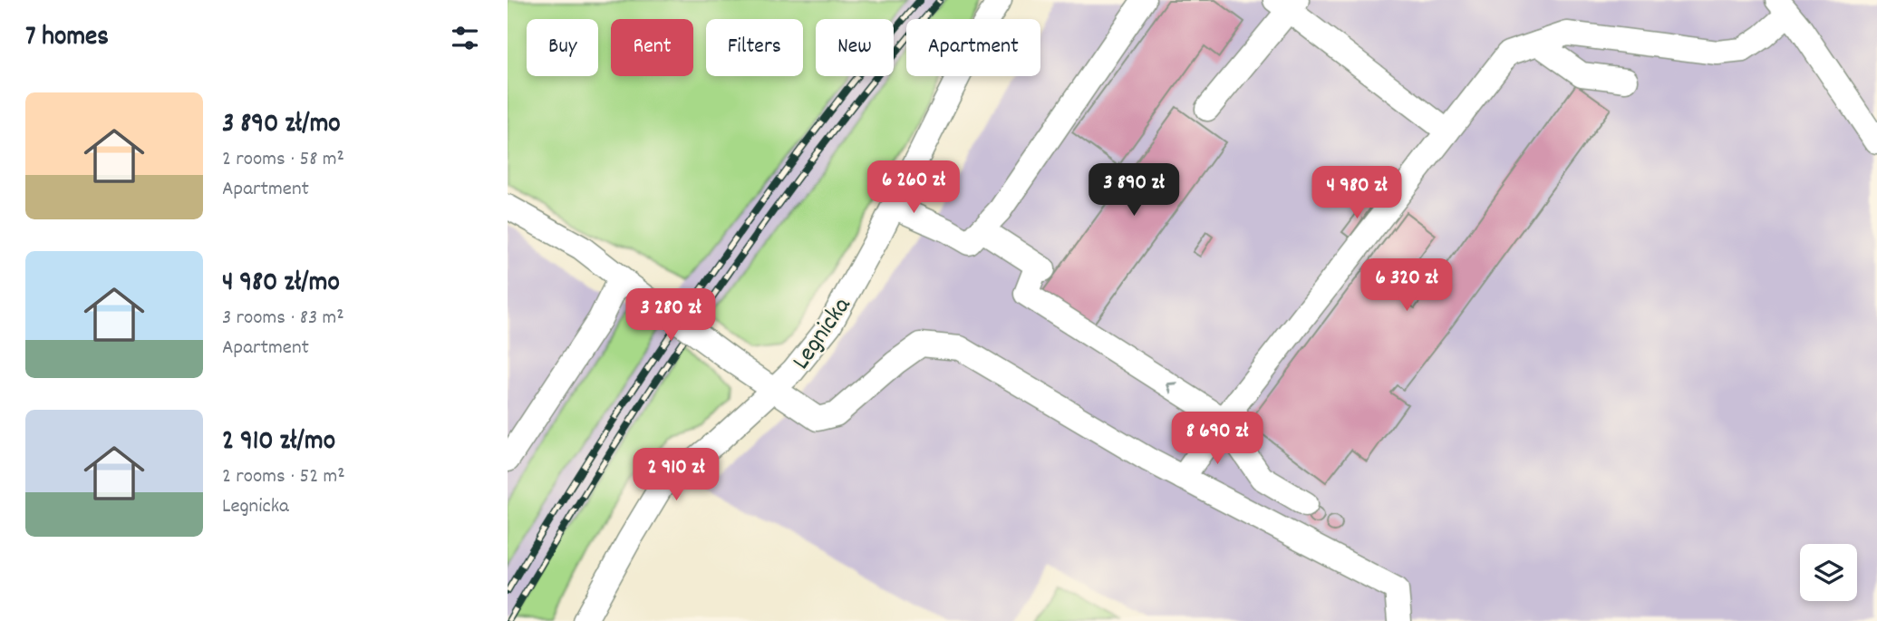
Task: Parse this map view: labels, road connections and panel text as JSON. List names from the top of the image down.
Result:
{
  "streets": {
    "street": ["Legnicka"]
  },
  "page": {
    "heading": "7 homes",
    "chip": [
      "Buy",
      "Rent",
      "Filters",
      "New",
      "Apartment"
    ],
    "list": [
      {
        "name": "3 890 zł/mo",
        "note": "2 rooms · 58 m² · Apartment"
      },
      {
        "name": "4 980 zł/mo",
        "note": "3 rooms · 83 m² · Apartment"
      },
      {
        "name": "2 910 zł/mo",
        "note": "2 rooms · 52 m² · Legnicka"
      }
    ],
    "price": [
      "6 260 zł",
      "3 890 zł",
      "4 980 zł",
      "6 320 zł",
      "3 280 zł",
      "8 690 zł",
      "2 910 zł"
    ]
  }
}
